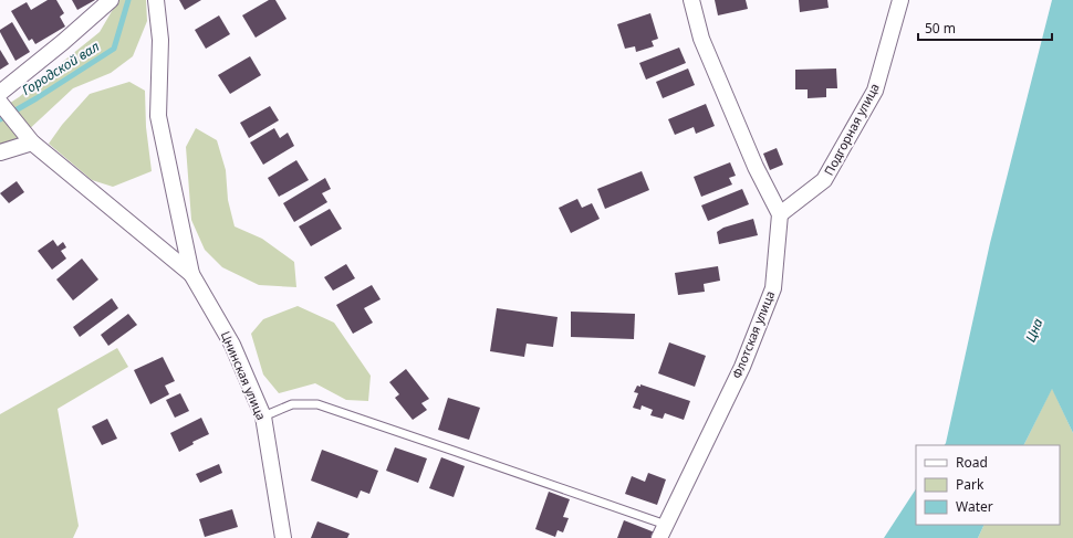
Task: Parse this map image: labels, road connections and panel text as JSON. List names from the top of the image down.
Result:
{
  "streets": {
    "street": ["Подгорная улица", "Флотская улица", "Цнинская улица"]
  },
  "crossings": [
    ["Подгорная улица", "Флотская улица"]
  ],
  "water": ["Городской вал", "Цна"],
  "legend": ["Road", "Park", "Water"],
  "scale_bar": "50 m"
}
